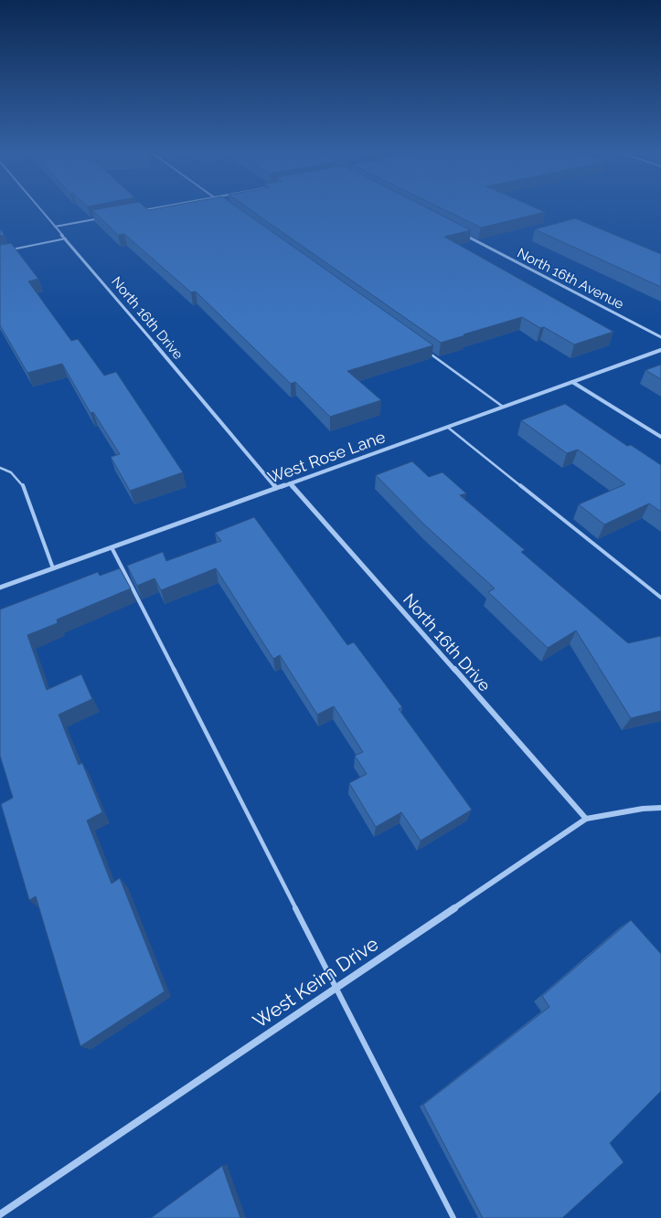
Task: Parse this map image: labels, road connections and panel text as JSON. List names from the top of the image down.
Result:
{
  "streets": {
    "street": [
      "North 16th Avenue",
      "North 16th Drive",
      "West Rose Lane",
      "West Keim Drive"
    ]
  },
  "crossings": [
    ["North 16th Drive", "West Rose Lane"],
    ["North 16th Drive", "West Keim Drive"]
  ]
}
